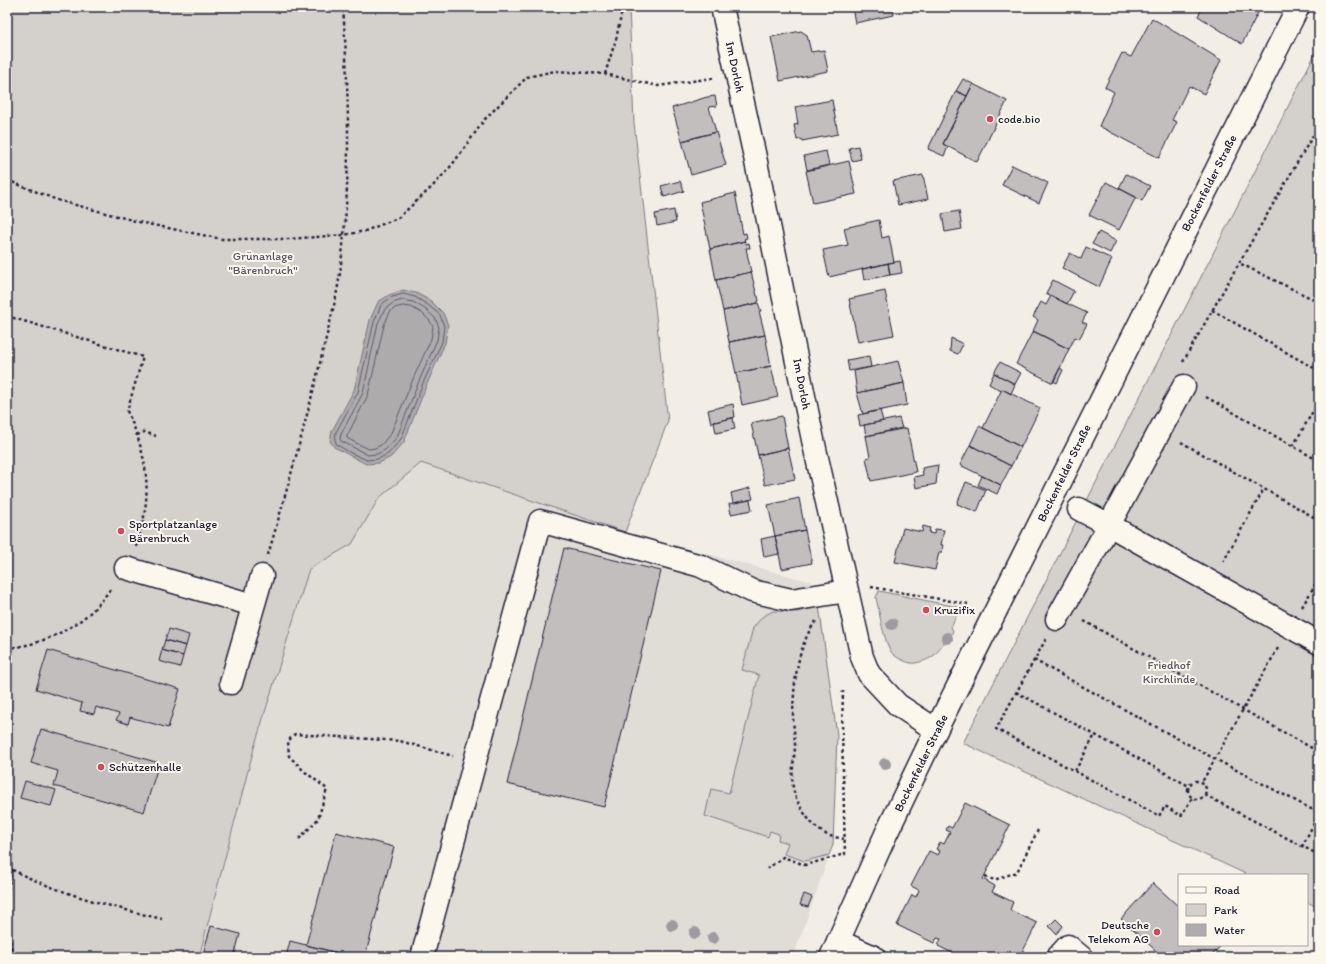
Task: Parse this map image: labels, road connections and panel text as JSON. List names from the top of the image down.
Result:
{
  "streets": {
    "main road": ["Im Dorloh", "Bockenfelder Straße"]
  },
  "crossings": [
    ["Im Dorloh", "Bockenfelder Straße"]
  ],
  "parks": ["Grünanlage \"Bärenbruch\"", "Friedhof Kirchlinde"],
  "places": [
    "code.bio",
    "Sportplatzanlage Bärenbruch",
    "Kruzifix",
    "Schützenhalle",
    "Deutsche Telekom AG"
  ],
  "legend": ["Road", "Park", "Water"]
}
